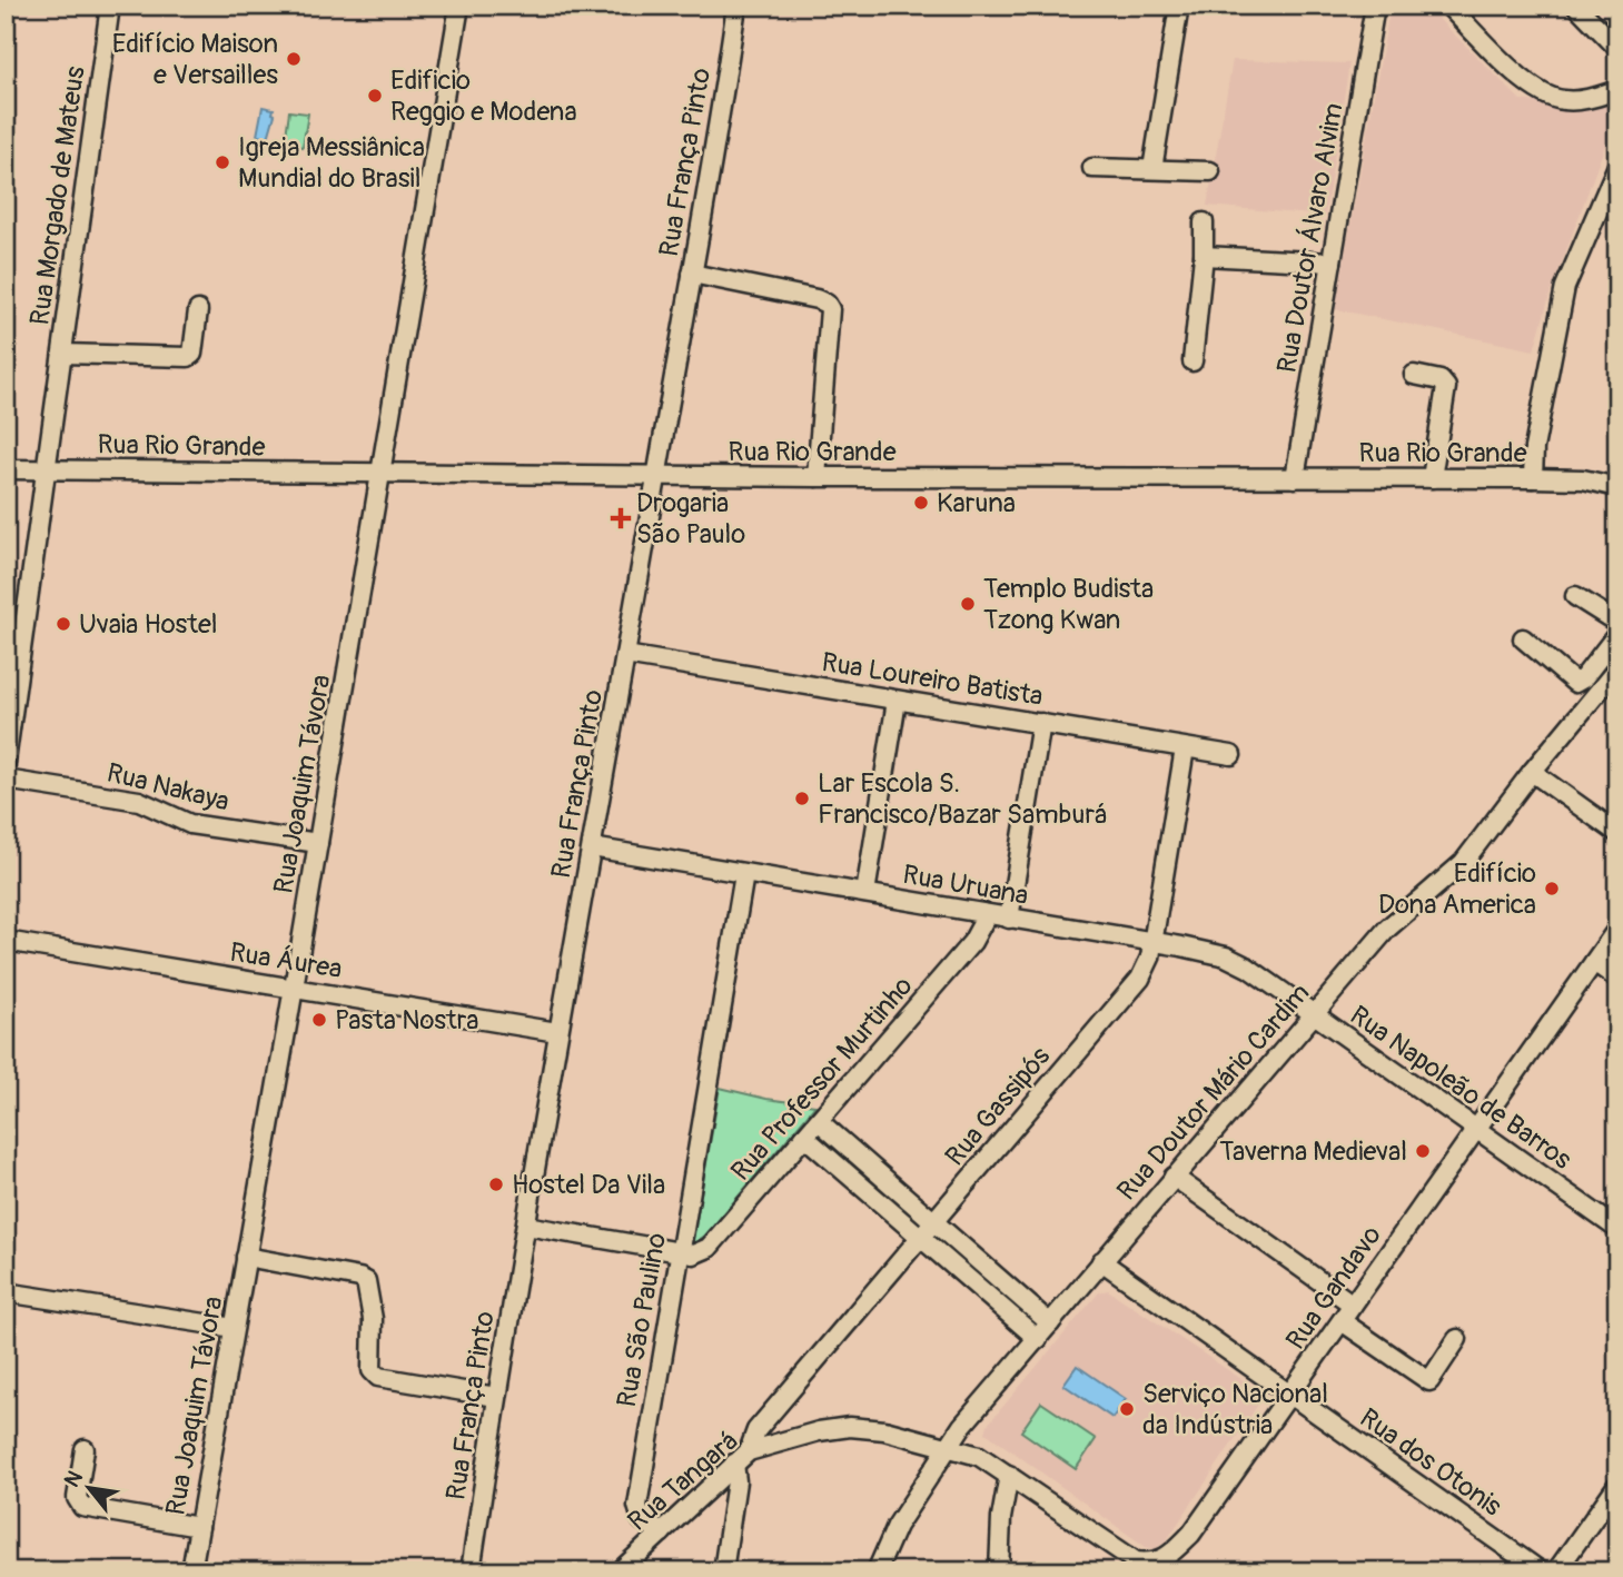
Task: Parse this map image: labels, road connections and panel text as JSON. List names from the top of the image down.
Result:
{
  "streets": {
    "street": [
      "Rua França Pinto",
      "Rua Morgado de Mateus",
      "Rua Doutor Álvaro Alvim",
      "Rua Rio Grande",
      "Rua Loureiro Batista",
      "Rua Joaquim Távora",
      "Rua Nakaya",
      "Rua Uruana",
      "Rua Áurea",
      "Rua Professor Murtinho",
      "Rua Napoleão de Barros",
      "Rua Doutor Mário Cardim",
      "Rua Gassipós",
      "Rua Gandavo",
      "Rua São Paulino",
      "Rua dos Otonis",
      "Rua Tangará"
    ]
  },
  "crossings": [
    ["Rua França Pinto", "Rua Rio Grande"],
    ["Rua França Pinto", "Rua Loureiro Batista"],
    ["Rua França Pinto", "Rua Uruana"],
    ["Rua França Pinto", "Rua Áurea"],
    ["Rua Morgado de Mateus", "Rua Rio Grande"],
    ["Rua Doutor Álvaro Alvim", "Rua Rio Grande"],
    ["Rua Rio Grande", "Rua Joaquim Távora"],
    ["Rua Loureiro Batista", "Rua Gassipós"],
    ["Rua Joaquim Távora", "Rua Nakaya"],
    ["Rua Joaquim Távora", "Rua Áurea"],
    ["Rua Uruana", "Rua Professor Murtinho"],
    ["Rua Uruana", "Rua Napoleão de Barros"],
    ["Rua Uruana", "Rua Doutor Mário Cardim"],
    ["Rua Uruana", "Rua Gassipós"],
    ["Rua Uruana", "Rua São Paulino"],
    ["Rua Professor Murtinho", "Rua São Paulino"],
    ["Rua Napoleão de Barros", "Rua Doutor Mário Cardim"],
    ["Rua Napoleão de Barros", "Rua Gandavo"],
    ["Rua Doutor Mário Cardim", "Rua dos Otonis"],
    ["Rua Doutor Mário Cardim", "Rua Tangará"],
    ["Rua Gassipós", "Rua Tangará"],
    ["Rua Gandavo", "Rua dos Otonis"],
    ["Rua Gandavo", "Rua Tangará"],
    ["Rua São Paulino", "Rua Tangará"]
  ],
  "places": {
    "other": [
      "Edifício Maison e Versailles",
      "Edificio Reggio e Modena",
      "Igreja Messiânica Mundial do Brasil",
      "Karuna",
      "Templo Budista Tzong Kwan",
      "Uvaia Hostel",
      "Lar Escola S. Francisco/Bazar Samburá",
      "Edifício Dona America",
      "Pasta Nostra",
      "Taverna Medieval",
      "Hostel Da Vila",
      "Serviço Nacional da Indústria"
    ],
    "health": ["Drogaria São Paulo"]
  },
  "north": "top left"
}
